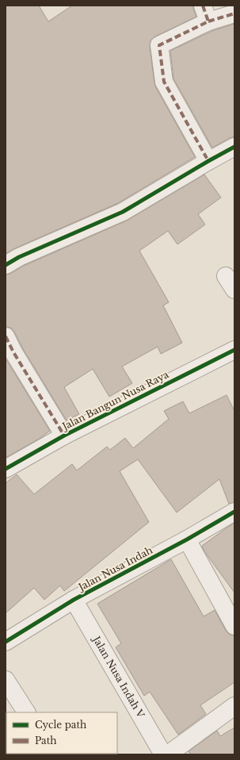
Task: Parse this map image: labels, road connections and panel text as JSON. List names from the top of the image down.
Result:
{
  "streets": {
    "street": ["Jalan Bangun Nusa Raya", "Jalan Nusa Indah", "Jalan Nusa Indah V"]
  },
  "crossings": [
    ["Jalan Nusa Indah", "Jalan Nusa Indah V"]
  ],
  "legend": ["Cycle path", "Path"]
}
